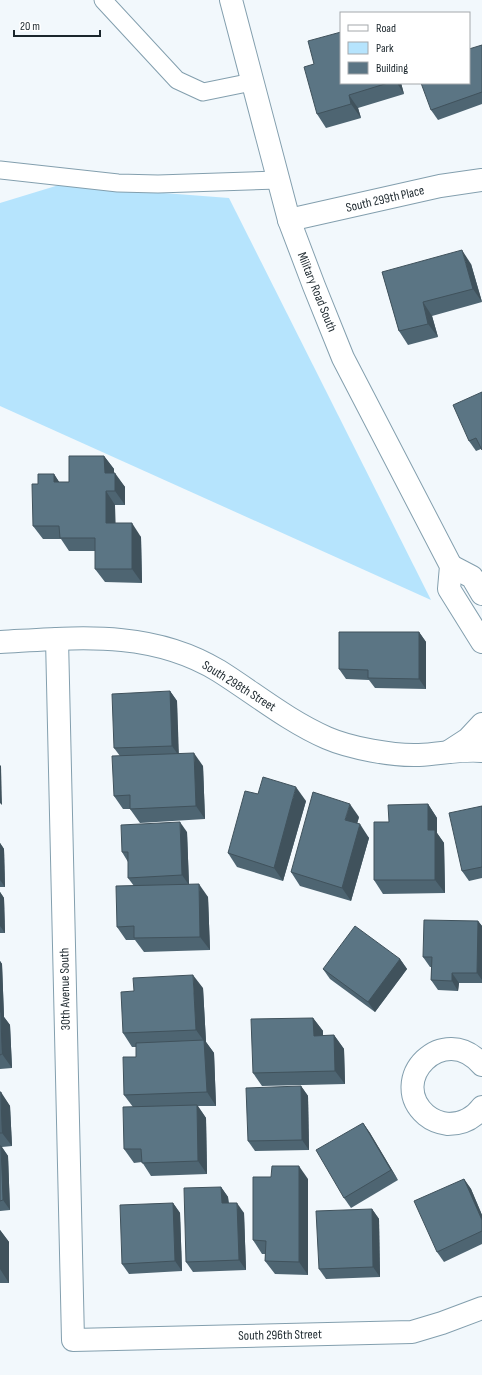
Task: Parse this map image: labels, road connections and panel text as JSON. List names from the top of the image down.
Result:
{
  "streets": {
    "street": [
      "South 299th Place",
      "Military Road South",
      "South 298th Street",
      "30th Avenue South",
      "South 296th Street"
    ]
  },
  "crossings": [
    ["South 299th Place", "Military Road South"],
    ["South 298th Street", "30th Avenue South"],
    ["30th Avenue South", "South 296th Street"]
  ],
  "legend": ["Road", "Park", "Building"],
  "scale_bar": "20 m"
}
